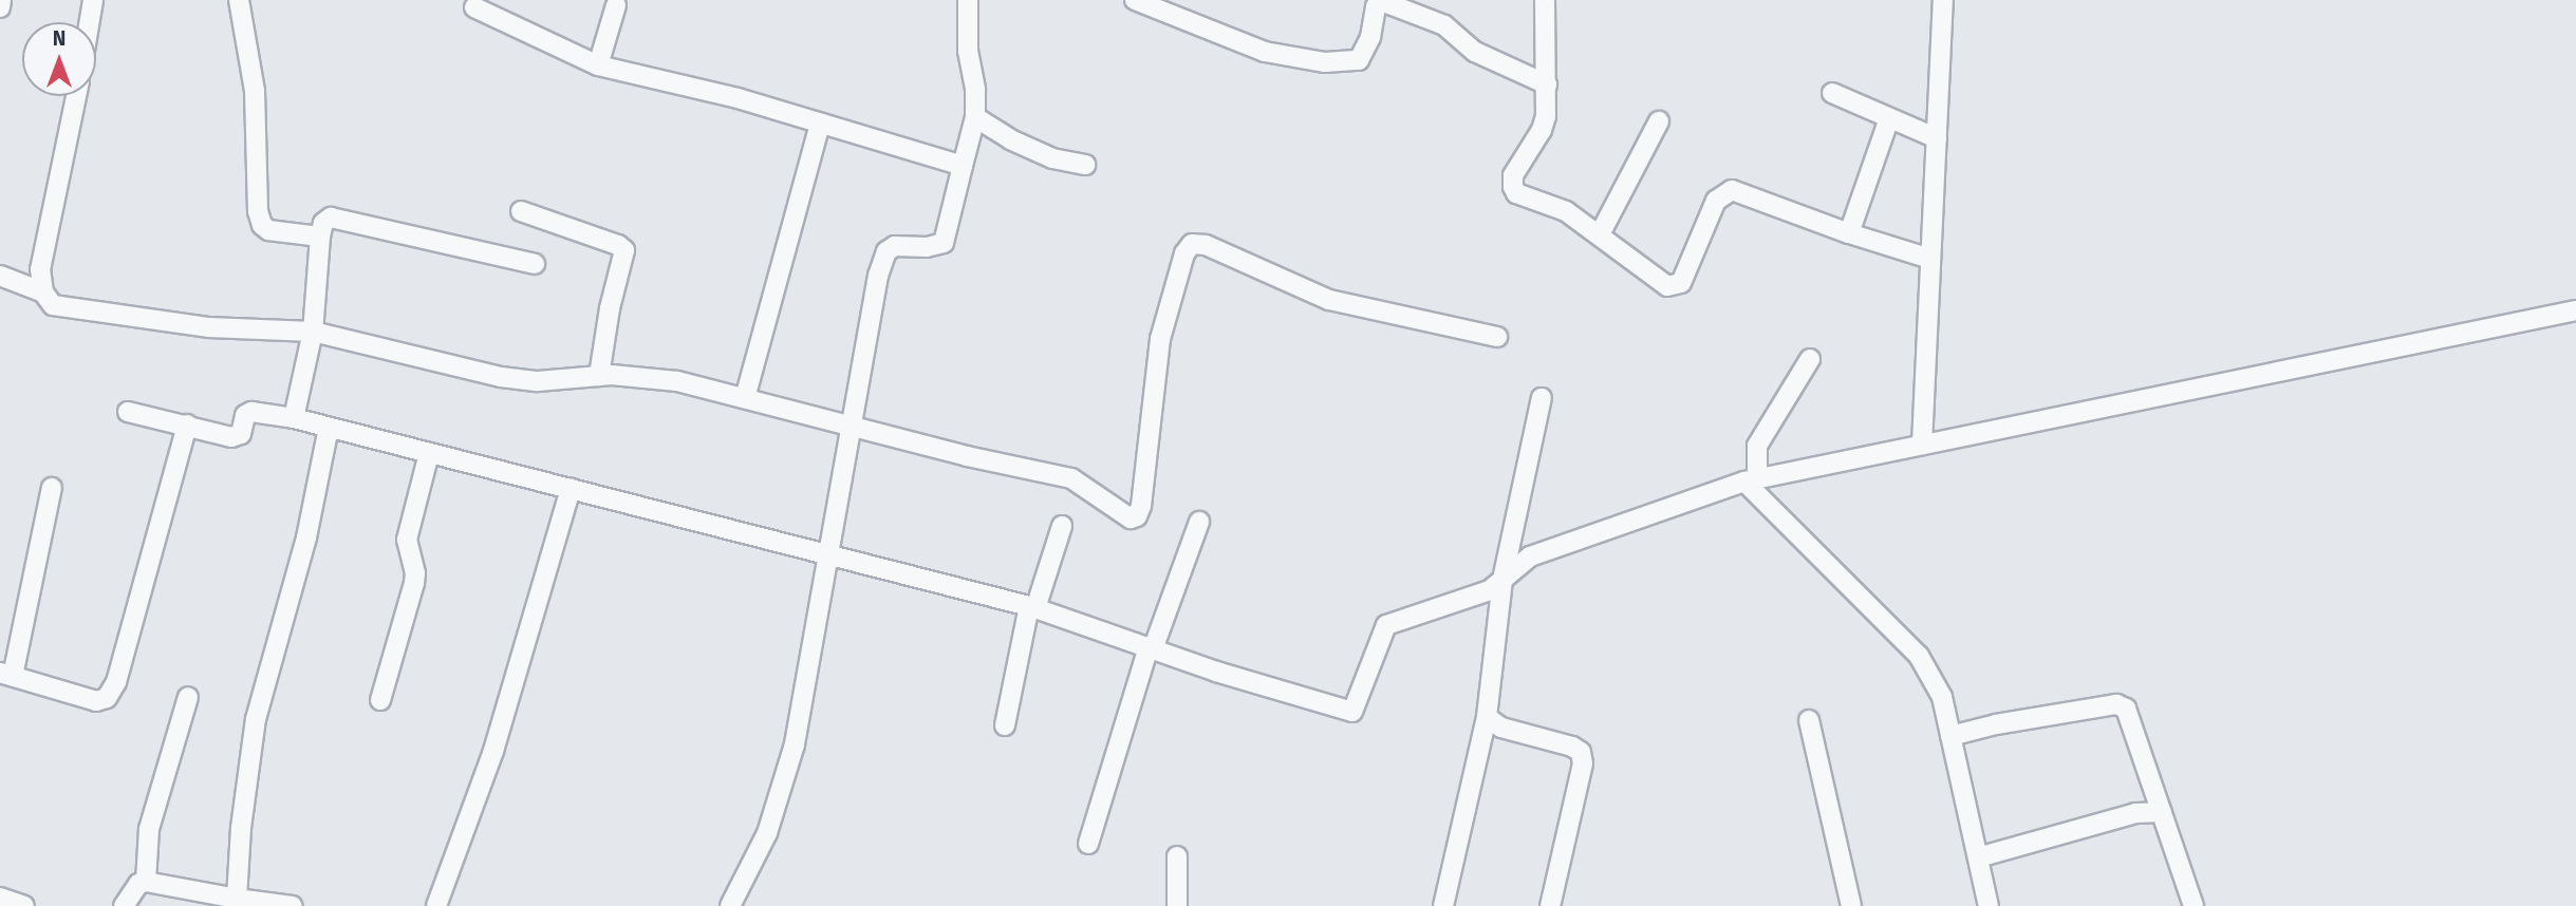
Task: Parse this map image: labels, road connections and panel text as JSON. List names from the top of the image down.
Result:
{
  "north": "top"
}
